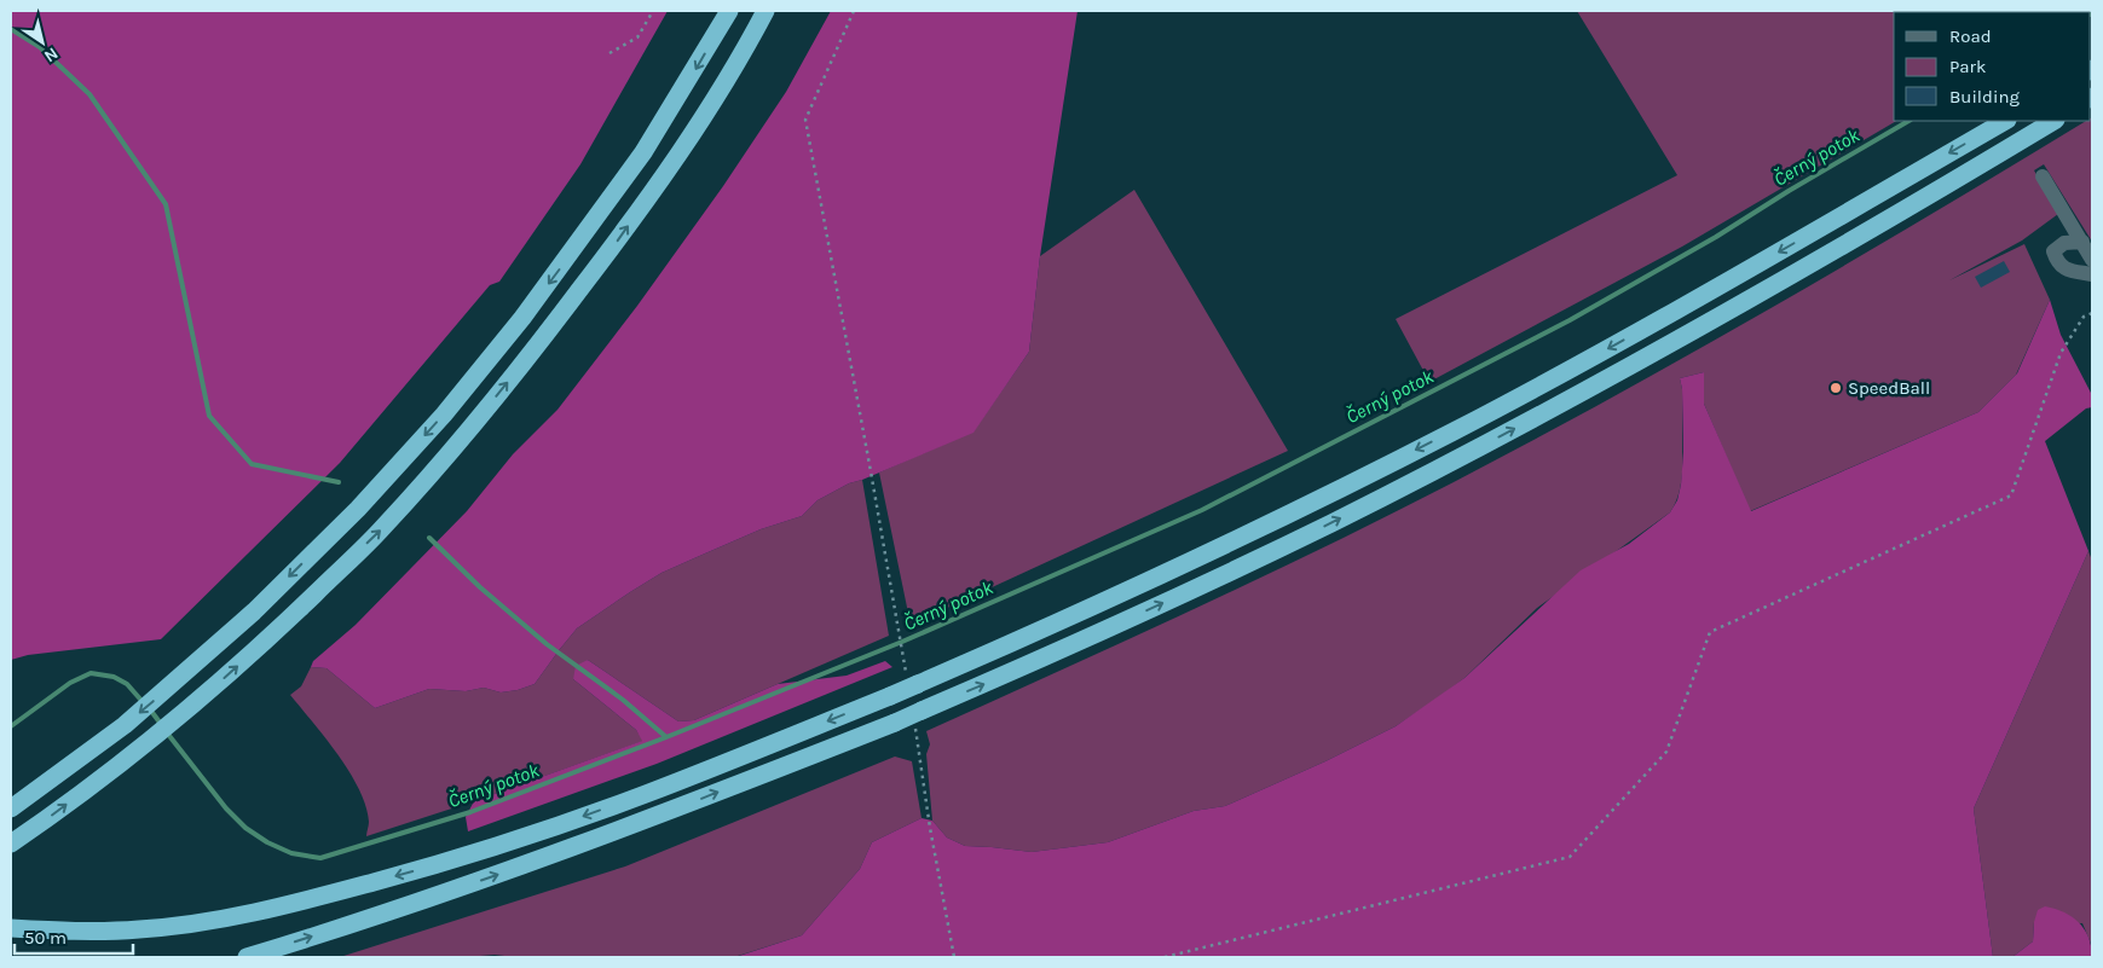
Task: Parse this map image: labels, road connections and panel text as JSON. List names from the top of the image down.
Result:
{
  "water": ["Černý potok"],
  "places": ["SpeedBall"],
  "legend": ["Road", "Park", "Building"],
  "scale_bar": "50 m",
  "north": "bottom right"
}
